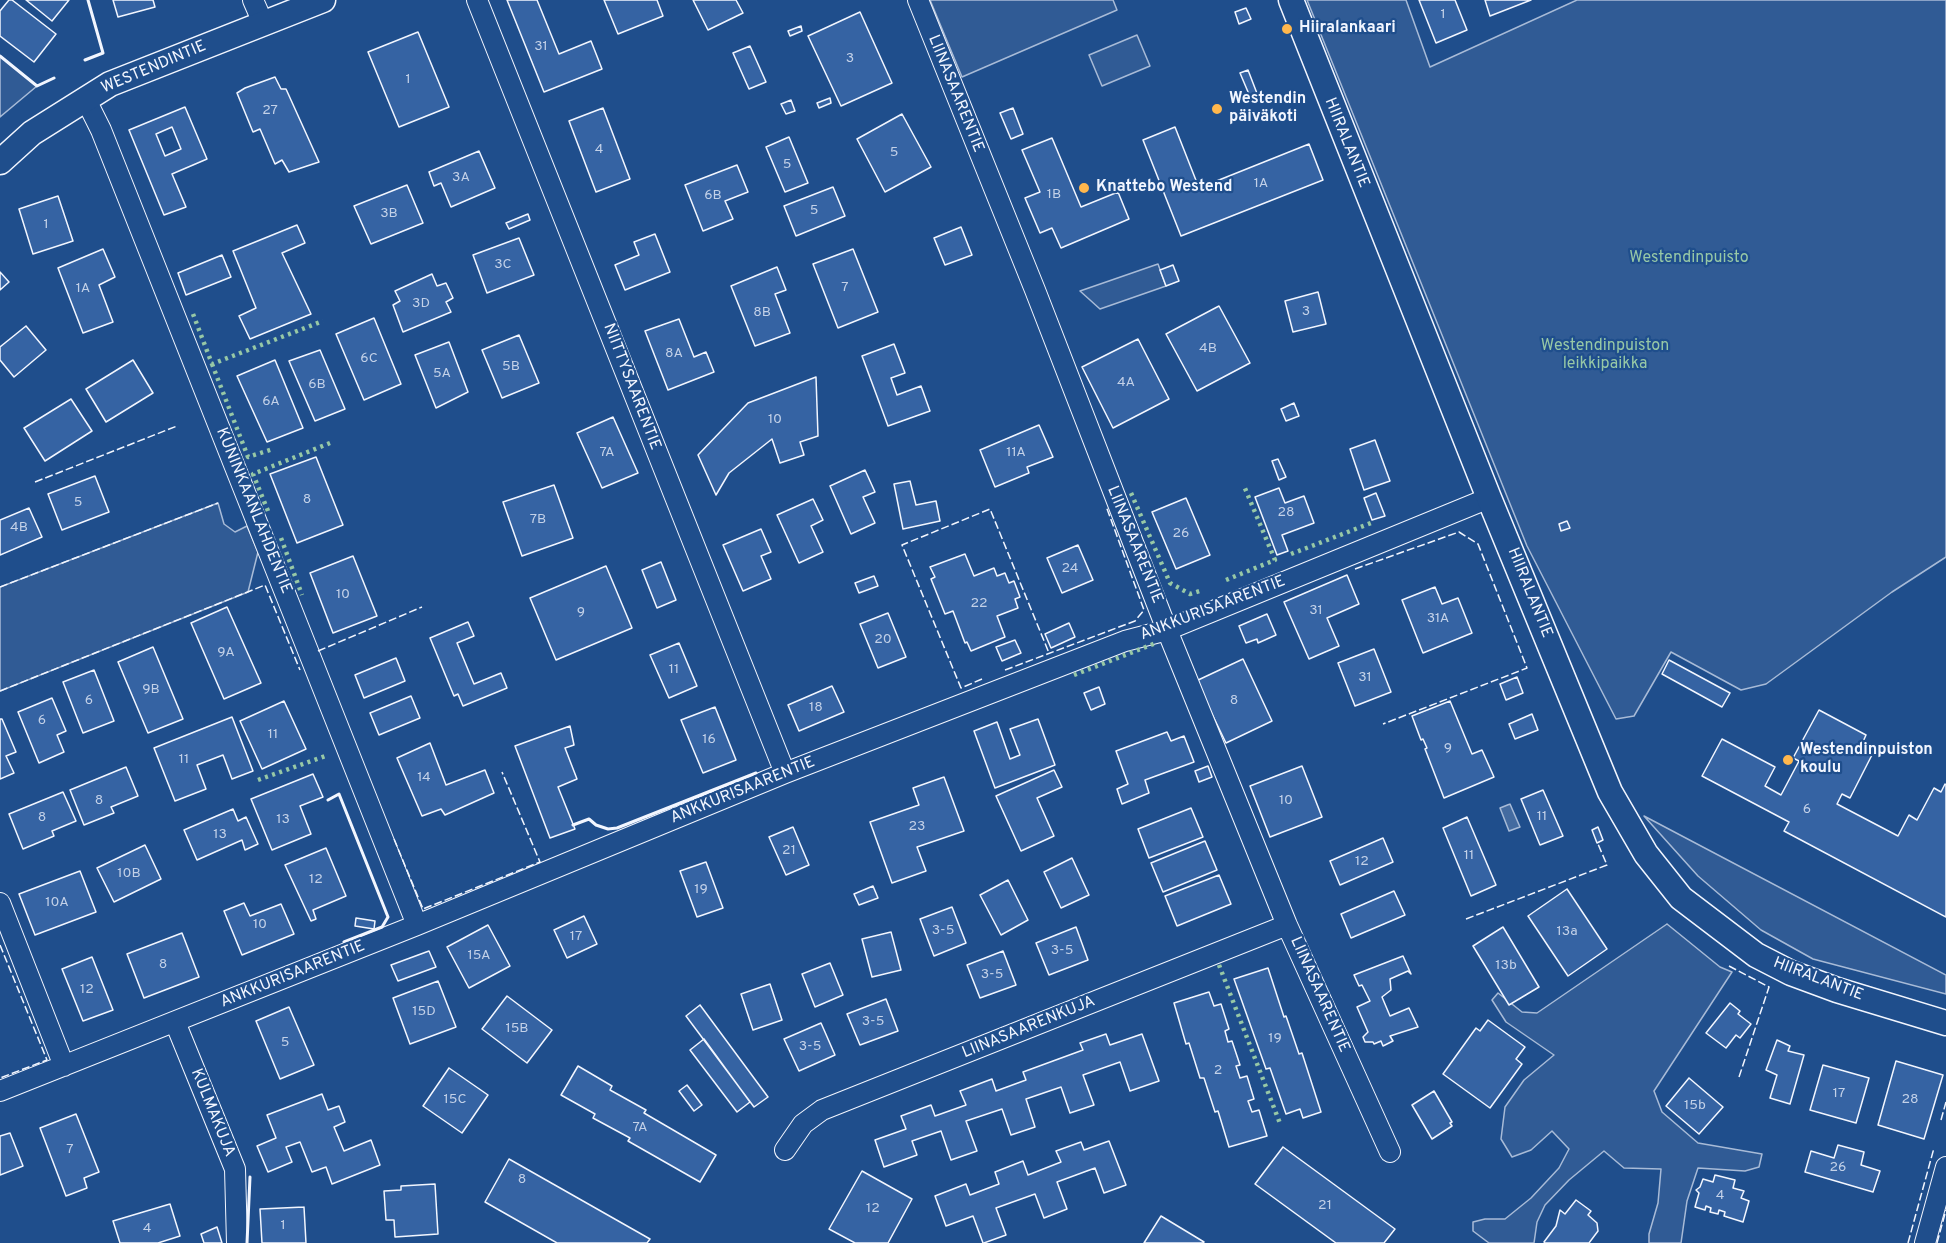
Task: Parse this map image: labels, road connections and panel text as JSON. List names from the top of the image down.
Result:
{
  "streets": {
    "street": [
      "WESTENDINTIE",
      "LIINASAARENTIE",
      "HIIRALANTIE",
      "NIITTYSAARENTIE",
      "KUNINKAANLAHDENTIE",
      "ANKKURISAARENTIE",
      "LIINASAARENKUJA",
      "KULMAKUJA"
    ]
  },
  "crossings": [
    ["WESTENDINTIE", "KUNINKAANLAHDENTIE"],
    ["LIINASAARENTIE", "ANKKURISAARENTIE"],
    ["LIINASAARENTIE", "LIINASAARENKUJA"],
    ["HIIRALANTIE", "ANKKURISAARENTIE"],
    ["NIITTYSAARENTIE", "ANKKURISAARENTIE"],
    ["KUNINKAANLAHDENTIE", "ANKKURISAARENTIE"],
    ["ANKKURISAARENTIE", "KULMAKUJA"]
  ],
  "parks": ["Westendinpuisto", "Westendinpuiston leikkipaikka"],
  "places": [
    "Hiiralankaari",
    "Westendin päiväkoti",
    "Knattebo Westend",
    "Westendinpuiston koulu"
  ],
  "house_numbers": [
    "1",
    "31",
    "3",
    "1",
    "27",
    "4",
    "5",
    "5",
    "3A",
    "1A",
    "1B",
    "6B",
    "5",
    "3B",
    "1",
    "3C",
    "7",
    "1A",
    "3D",
    "3",
    "8B",
    "4B",
    "8A",
    "6C",
    "5B",
    "5A",
    "4A",
    "6B",
    "6A",
    "10",
    "7A",
    "11A",
    "8",
    "5",
    "28",
    "7B",
    "4B",
    "26",
    "24",
    "10",
    "22",
    "31",
    "9",
    "31A",
    "20",
    "9A",
    "11",
    "31",
    "9B",
    "6",
    "8",
    "18",
    "6",
    "11",
    "16",
    "9",
    "11",
    "14",
    "8",
    "10",
    "6",
    "11",
    "8",
    "13",
    "23",
    "13",
    "21",
    "11",
    "12",
    "10B",
    "12",
    "19",
    "10A",
    "10",
    "3-5",
    "13a",
    "17",
    "3-5",
    "15A",
    "8",
    "13b",
    "3-5",
    "12",
    "15D",
    "3-5",
    "15B",
    "19",
    "5",
    "3-5",
    "2",
    "17",
    "15C",
    "28",
    "15b",
    "7A",
    "7",
    "26",
    "8",
    "4",
    "21",
    "12",
    "1",
    "4"
  ]
}
